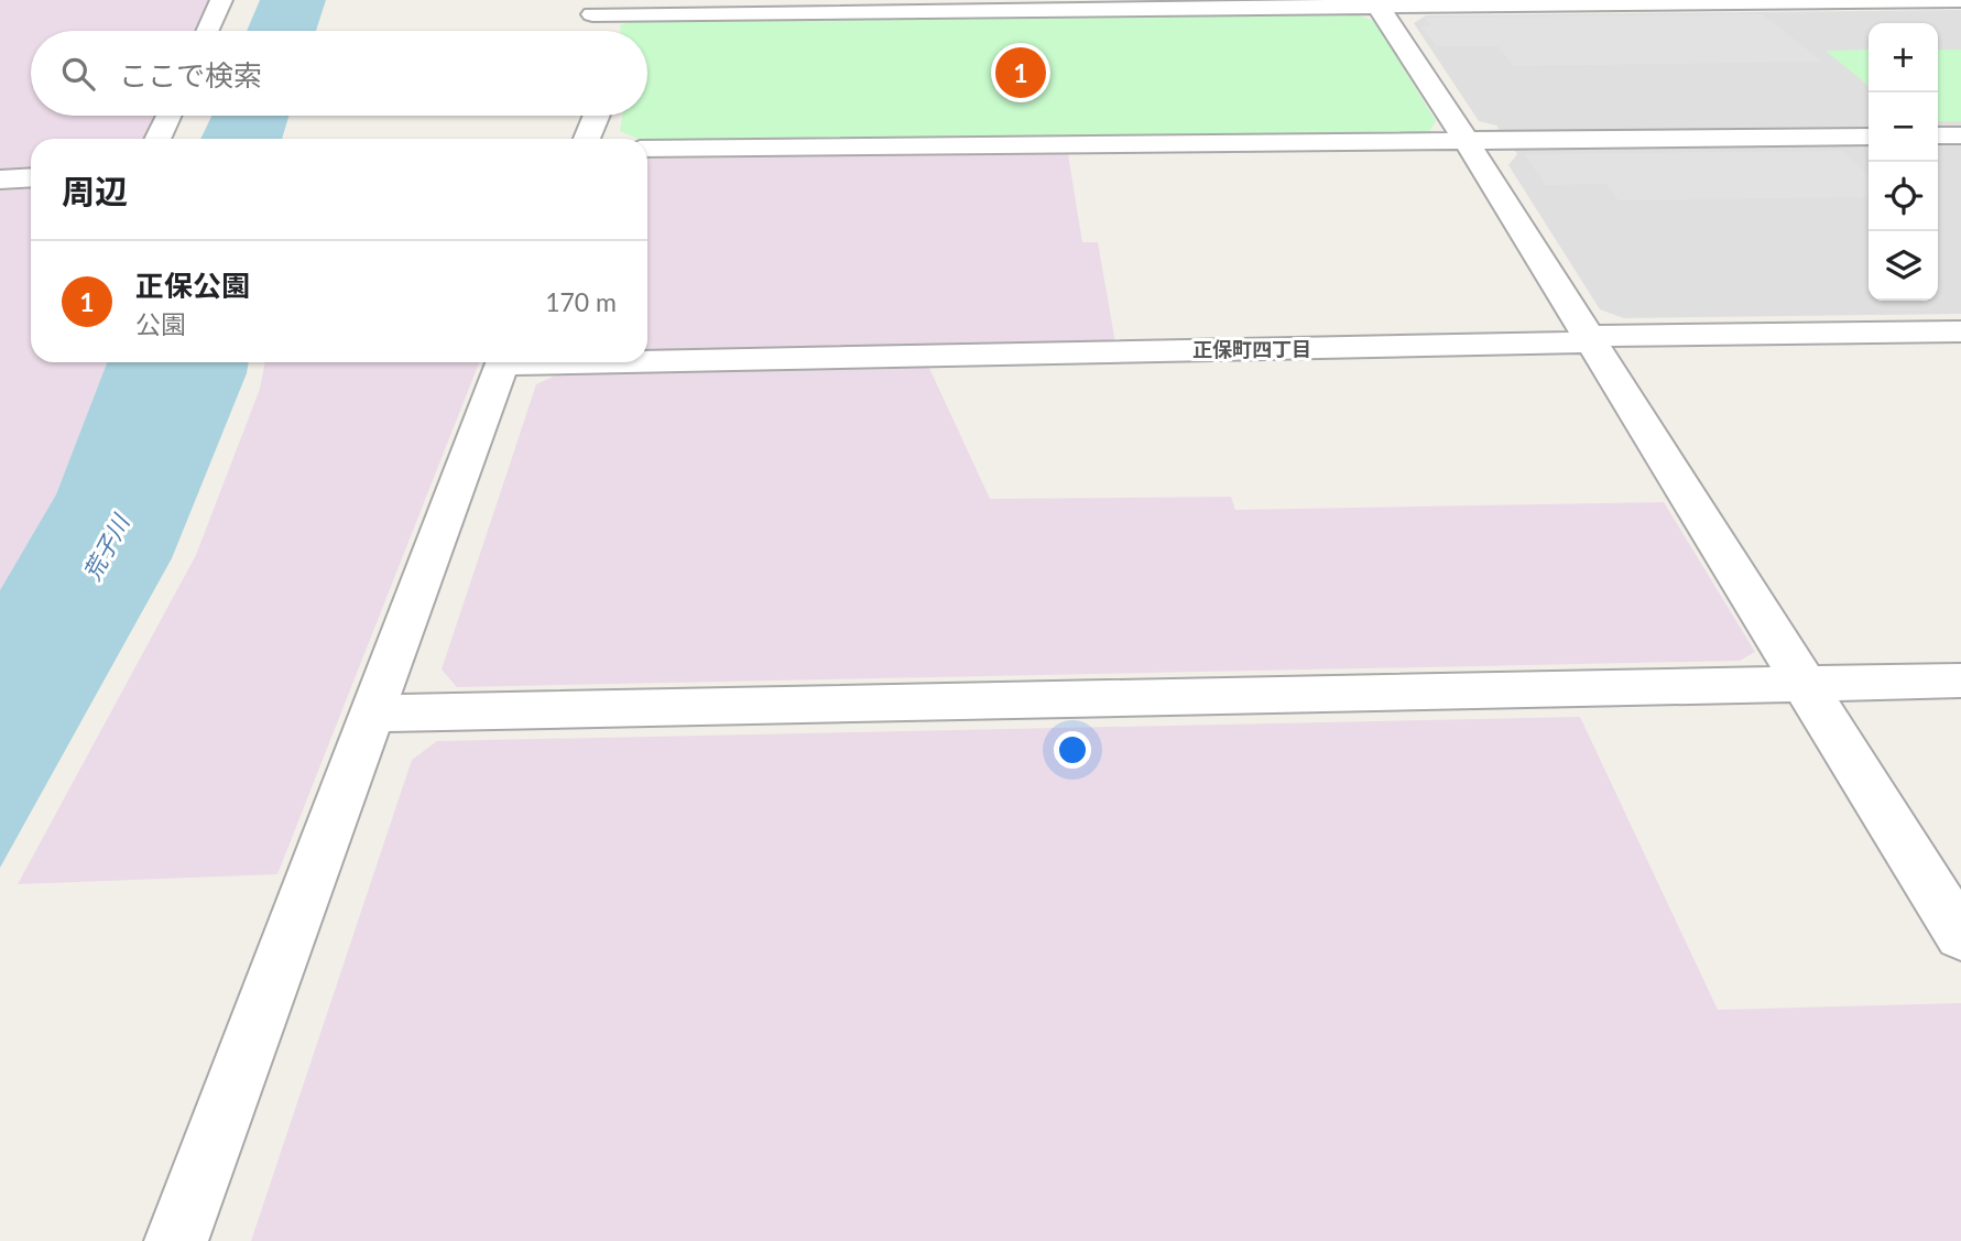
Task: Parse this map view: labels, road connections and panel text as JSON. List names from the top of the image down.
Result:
{
  "districts": ["正保町四丁目"],
  "water": ["荒子川"],
  "page": {
    "map_buttons": ["+", "−"],
    "search": "ここで検索",
    "pins": "1",
    "heading": "周辺",
    "list": [
      {
        "mark": "1",
        "name": "正保公園",
        "note": "公園",
        "value": "170 m"
      }
    ]
  }
}
